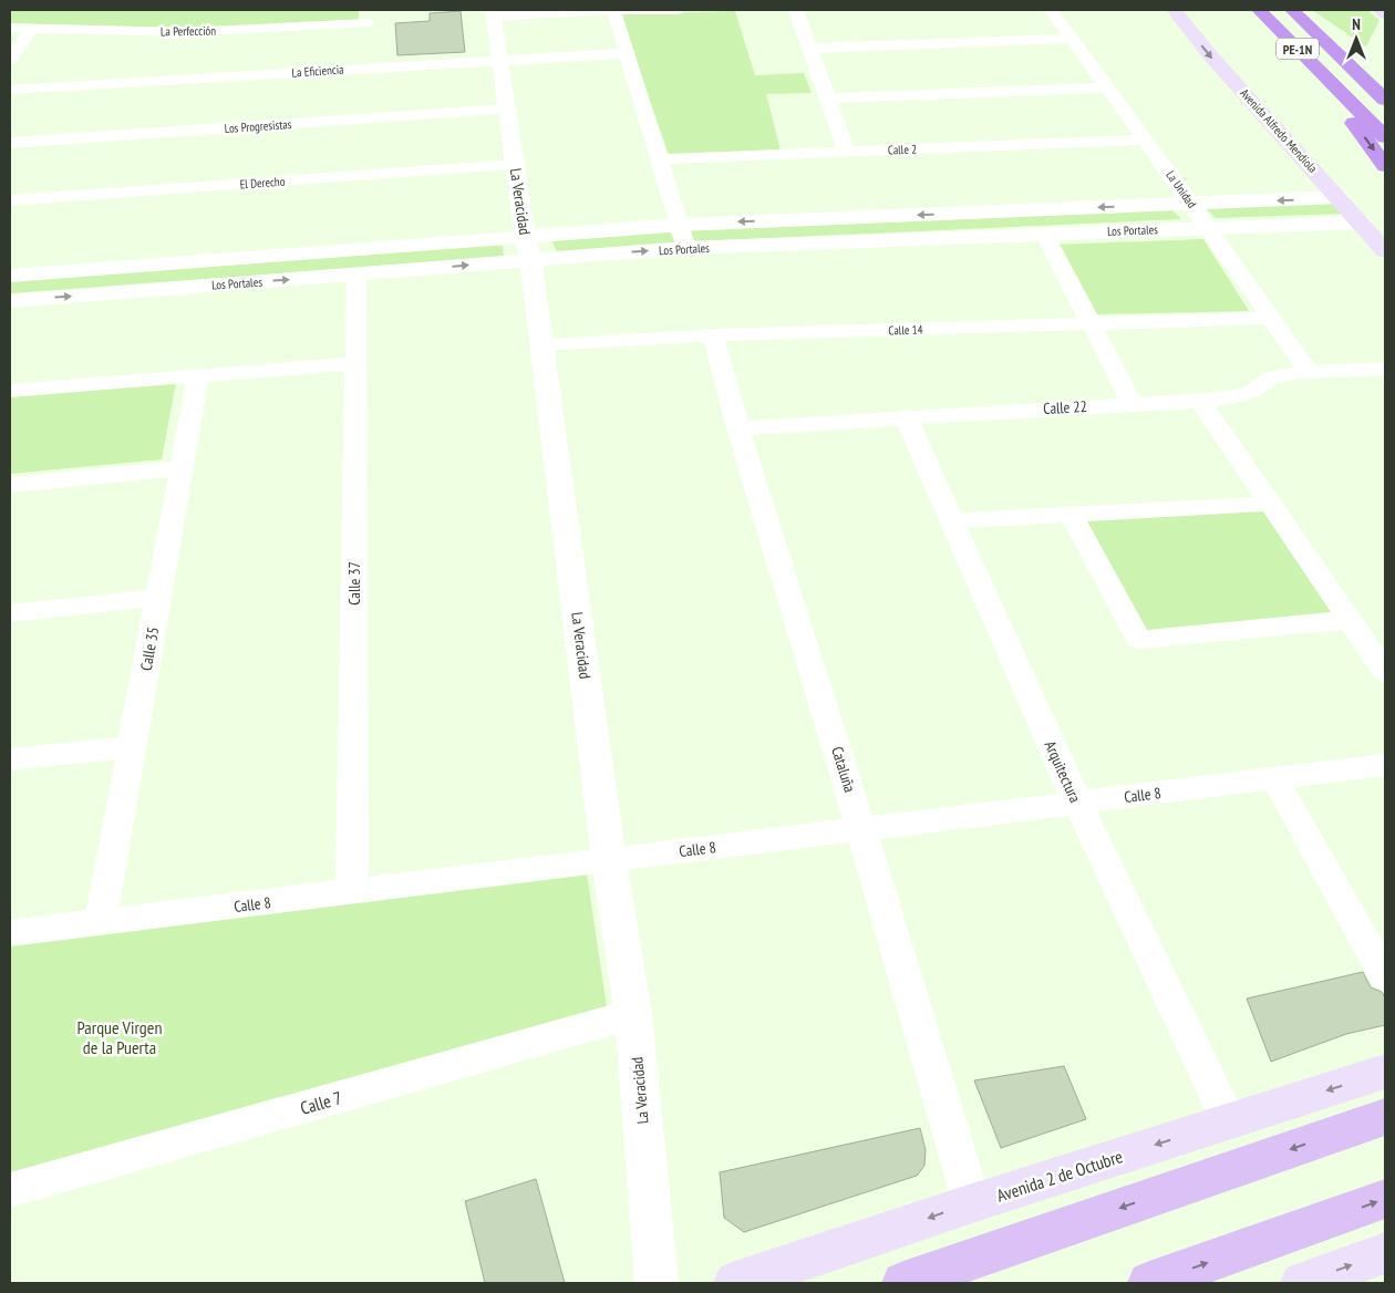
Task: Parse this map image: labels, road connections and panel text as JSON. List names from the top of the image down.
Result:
{
  "streets": {
    "highway": ["PE-1N"],
    "main road": ["Avenida Alfredo Mendiola", "Avenida 2 de Octubre"],
    "street": [
      "La Perfección",
      "La Eficiencia",
      "Los Progresistas",
      "Calle 2",
      "El Derecho",
      "La Unidad",
      "La Veracidad",
      "Los Portales",
      "Calle 14",
      "Calle 22",
      "Calle 37",
      "Calle 35",
      "Cataluña",
      "Arquitectura",
      "Calle 8",
      "Calle 7"
    ]
  },
  "crossings": [
    ["La Eficiencia", "La Veracidad"],
    ["Los Progresistas", "La Veracidad"],
    ["Avenida Alfredo Mendiola", "Los Portales"],
    ["Calle 2", "La Unidad"],
    ["El Derecho", "La Veracidad"],
    ["La Unidad", "Los Portales"],
    ["La Unidad", "Calle 14"],
    ["La Unidad", "Calle 22"],
    ["La Veracidad", "Los Portales"],
    ["La Veracidad", "Calle 14"],
    ["La Veracidad", "Calle 8"],
    ["La Veracidad", "Calle 7"],
    ["Los Portales", "Calle 37"],
    ["Calle 14", "Cataluña"],
    ["Calle 22", "Cataluña"],
    ["Calle 22", "Arquitectura"],
    ["Calle 37", "Calle 8"],
    ["Calle 35", "Calle 8"],
    ["Cataluña", "Calle 8"],
    ["Cataluña", "Avenida 2 de Octubre"],
    ["Arquitectura", "Calle 8"],
    ["Arquitectura", "Avenida 2 de Octubre"]
  ],
  "one_way": ["Avenida Alfredo Mendiola"],
  "parks": ["Parque Virgen de la Puerta"],
  "north": "top"
}
